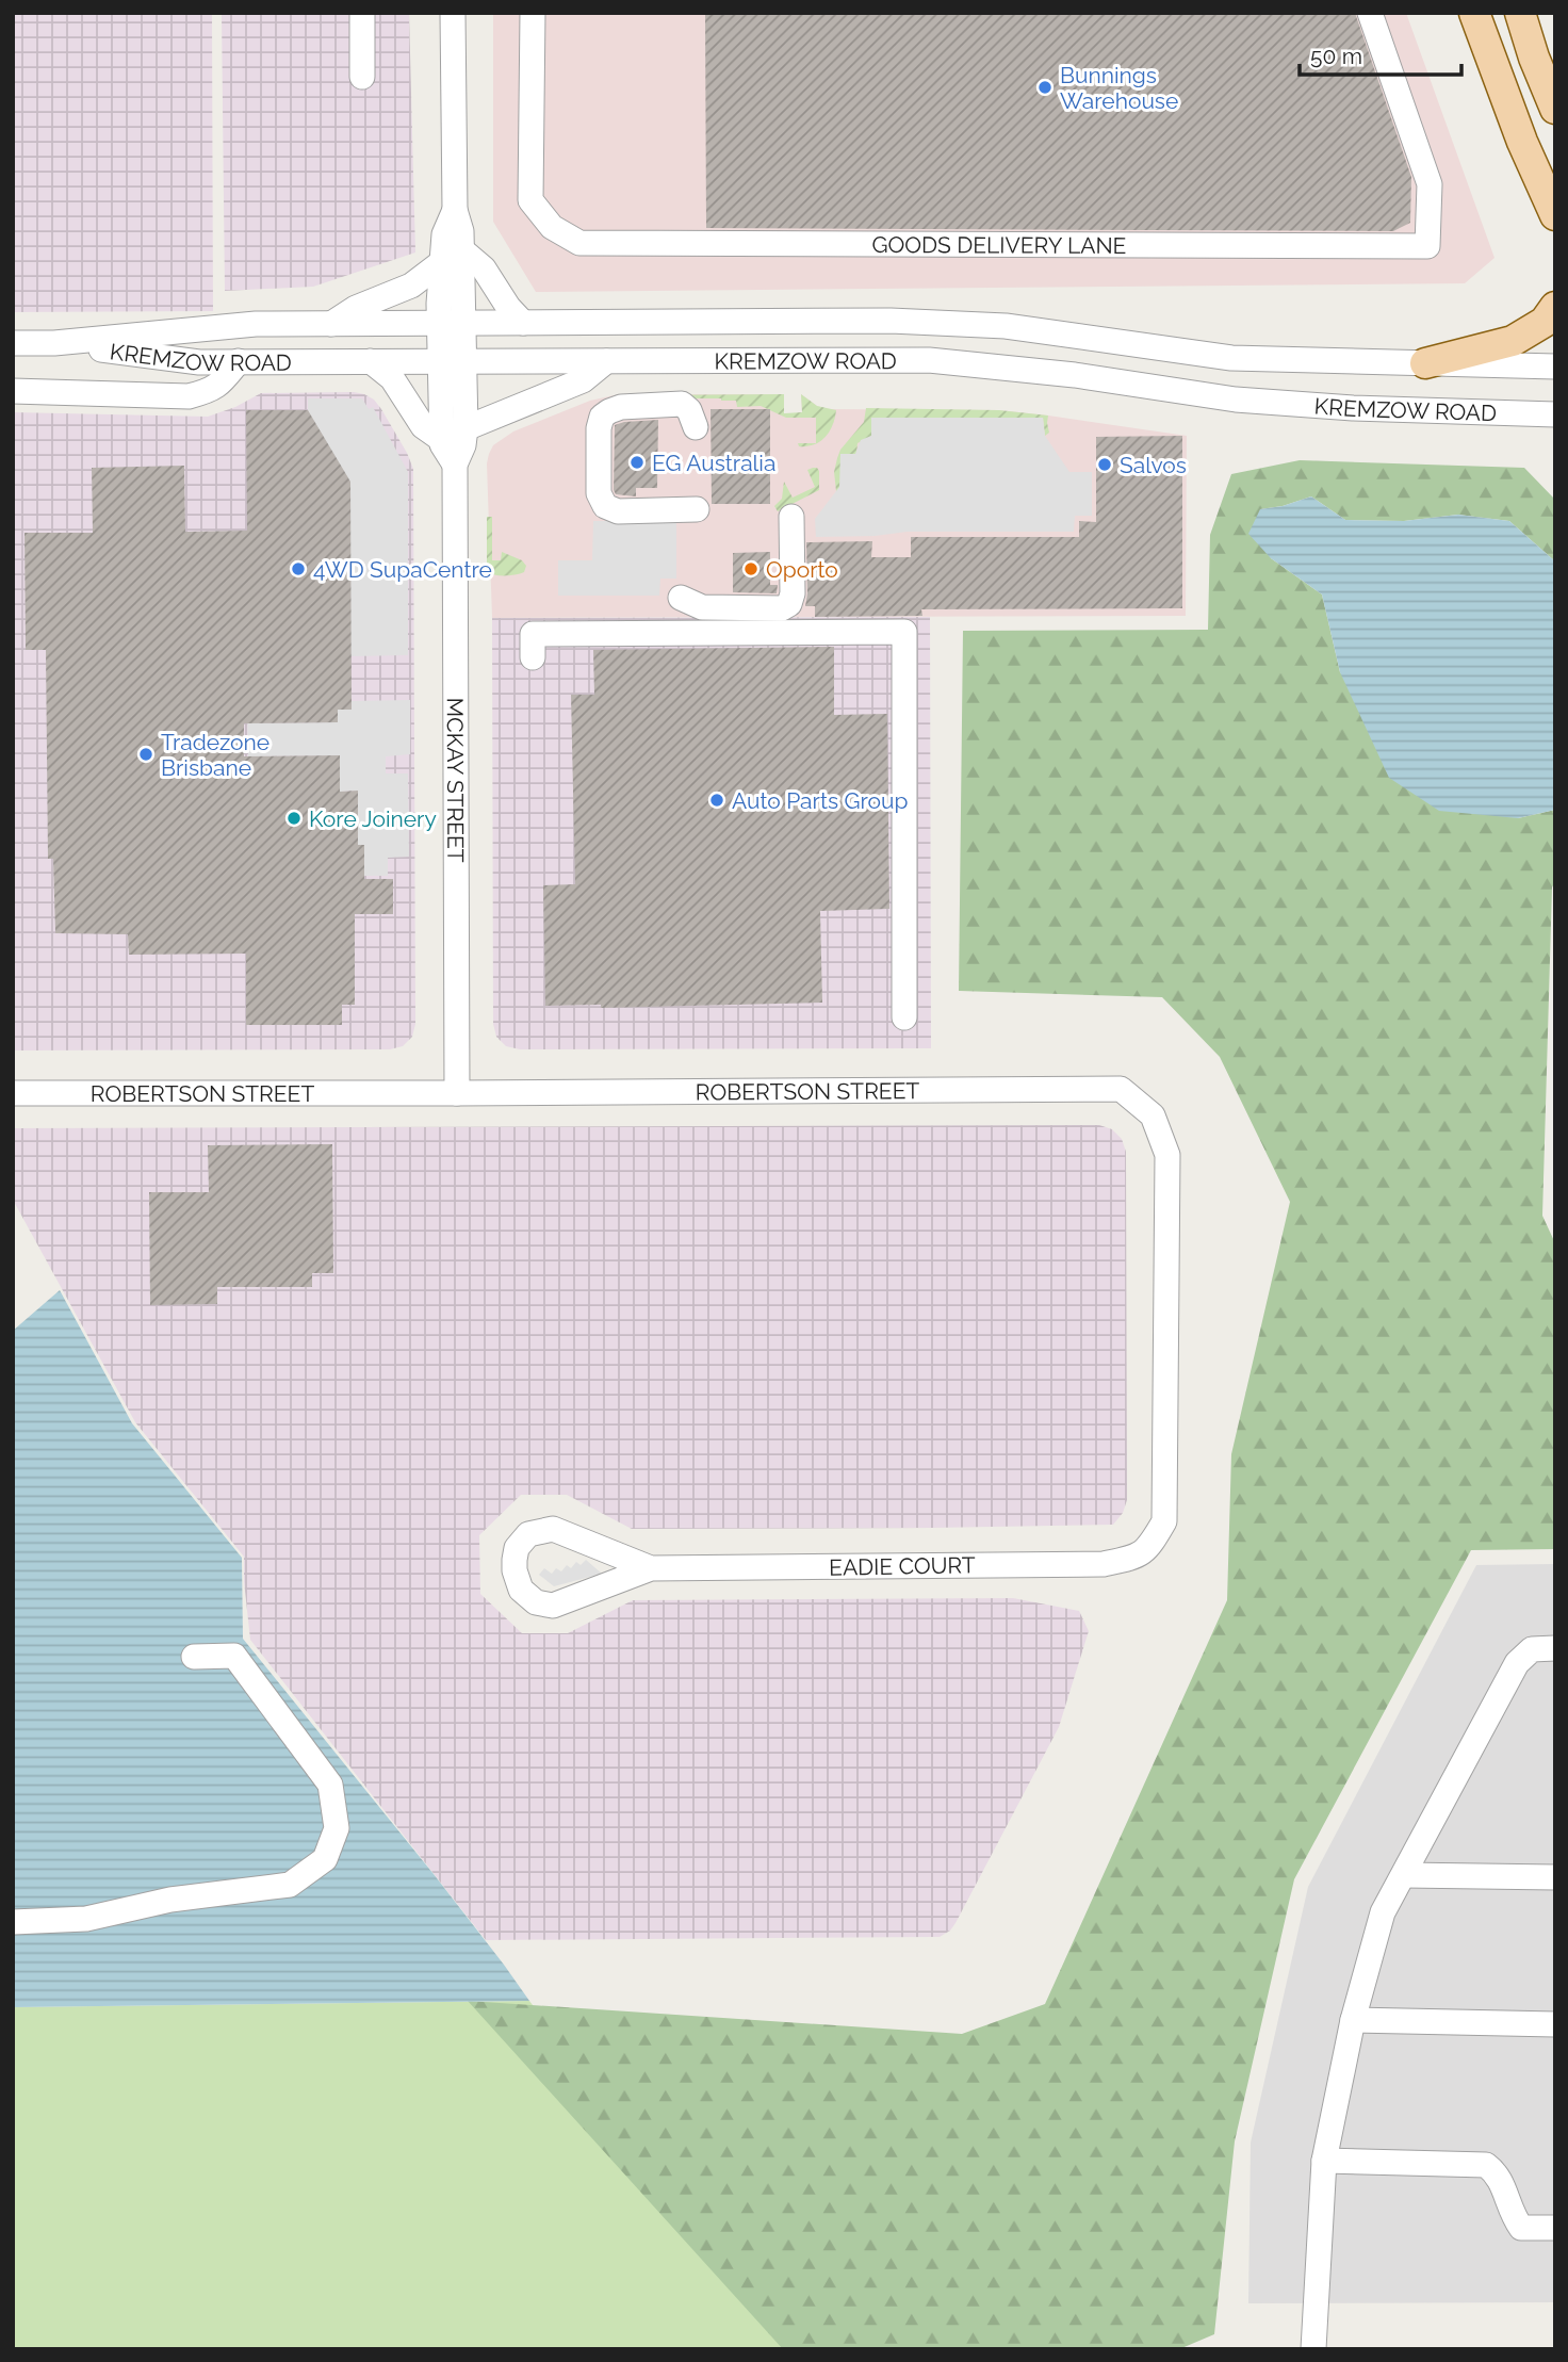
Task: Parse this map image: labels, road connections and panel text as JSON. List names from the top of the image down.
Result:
{
  "streets": {
    "street": [
      "GOODS DELIVERY LANE",
      "KREMZOW ROAD",
      "MCKAY STREET",
      "ROBERTSON STREET",
      "EADIE COURT"
    ]
  },
  "crossings": [
    ["KREMZOW ROAD", "MCKAY STREET"],
    ["MCKAY STREET", "ROBERTSON STREET"],
    ["ROBERTSON STREET", "EADIE COURT"]
  ],
  "places": [
    "Bunnings Warehouse",
    "EG Australia",
    "Salvos",
    "4WD SupaCentre",
    "Oporto",
    "Tradezone Brisbane",
    "Auto Parts Group",
    "Kore Joinery"
  ],
  "scale_bar": "50 m"
}
